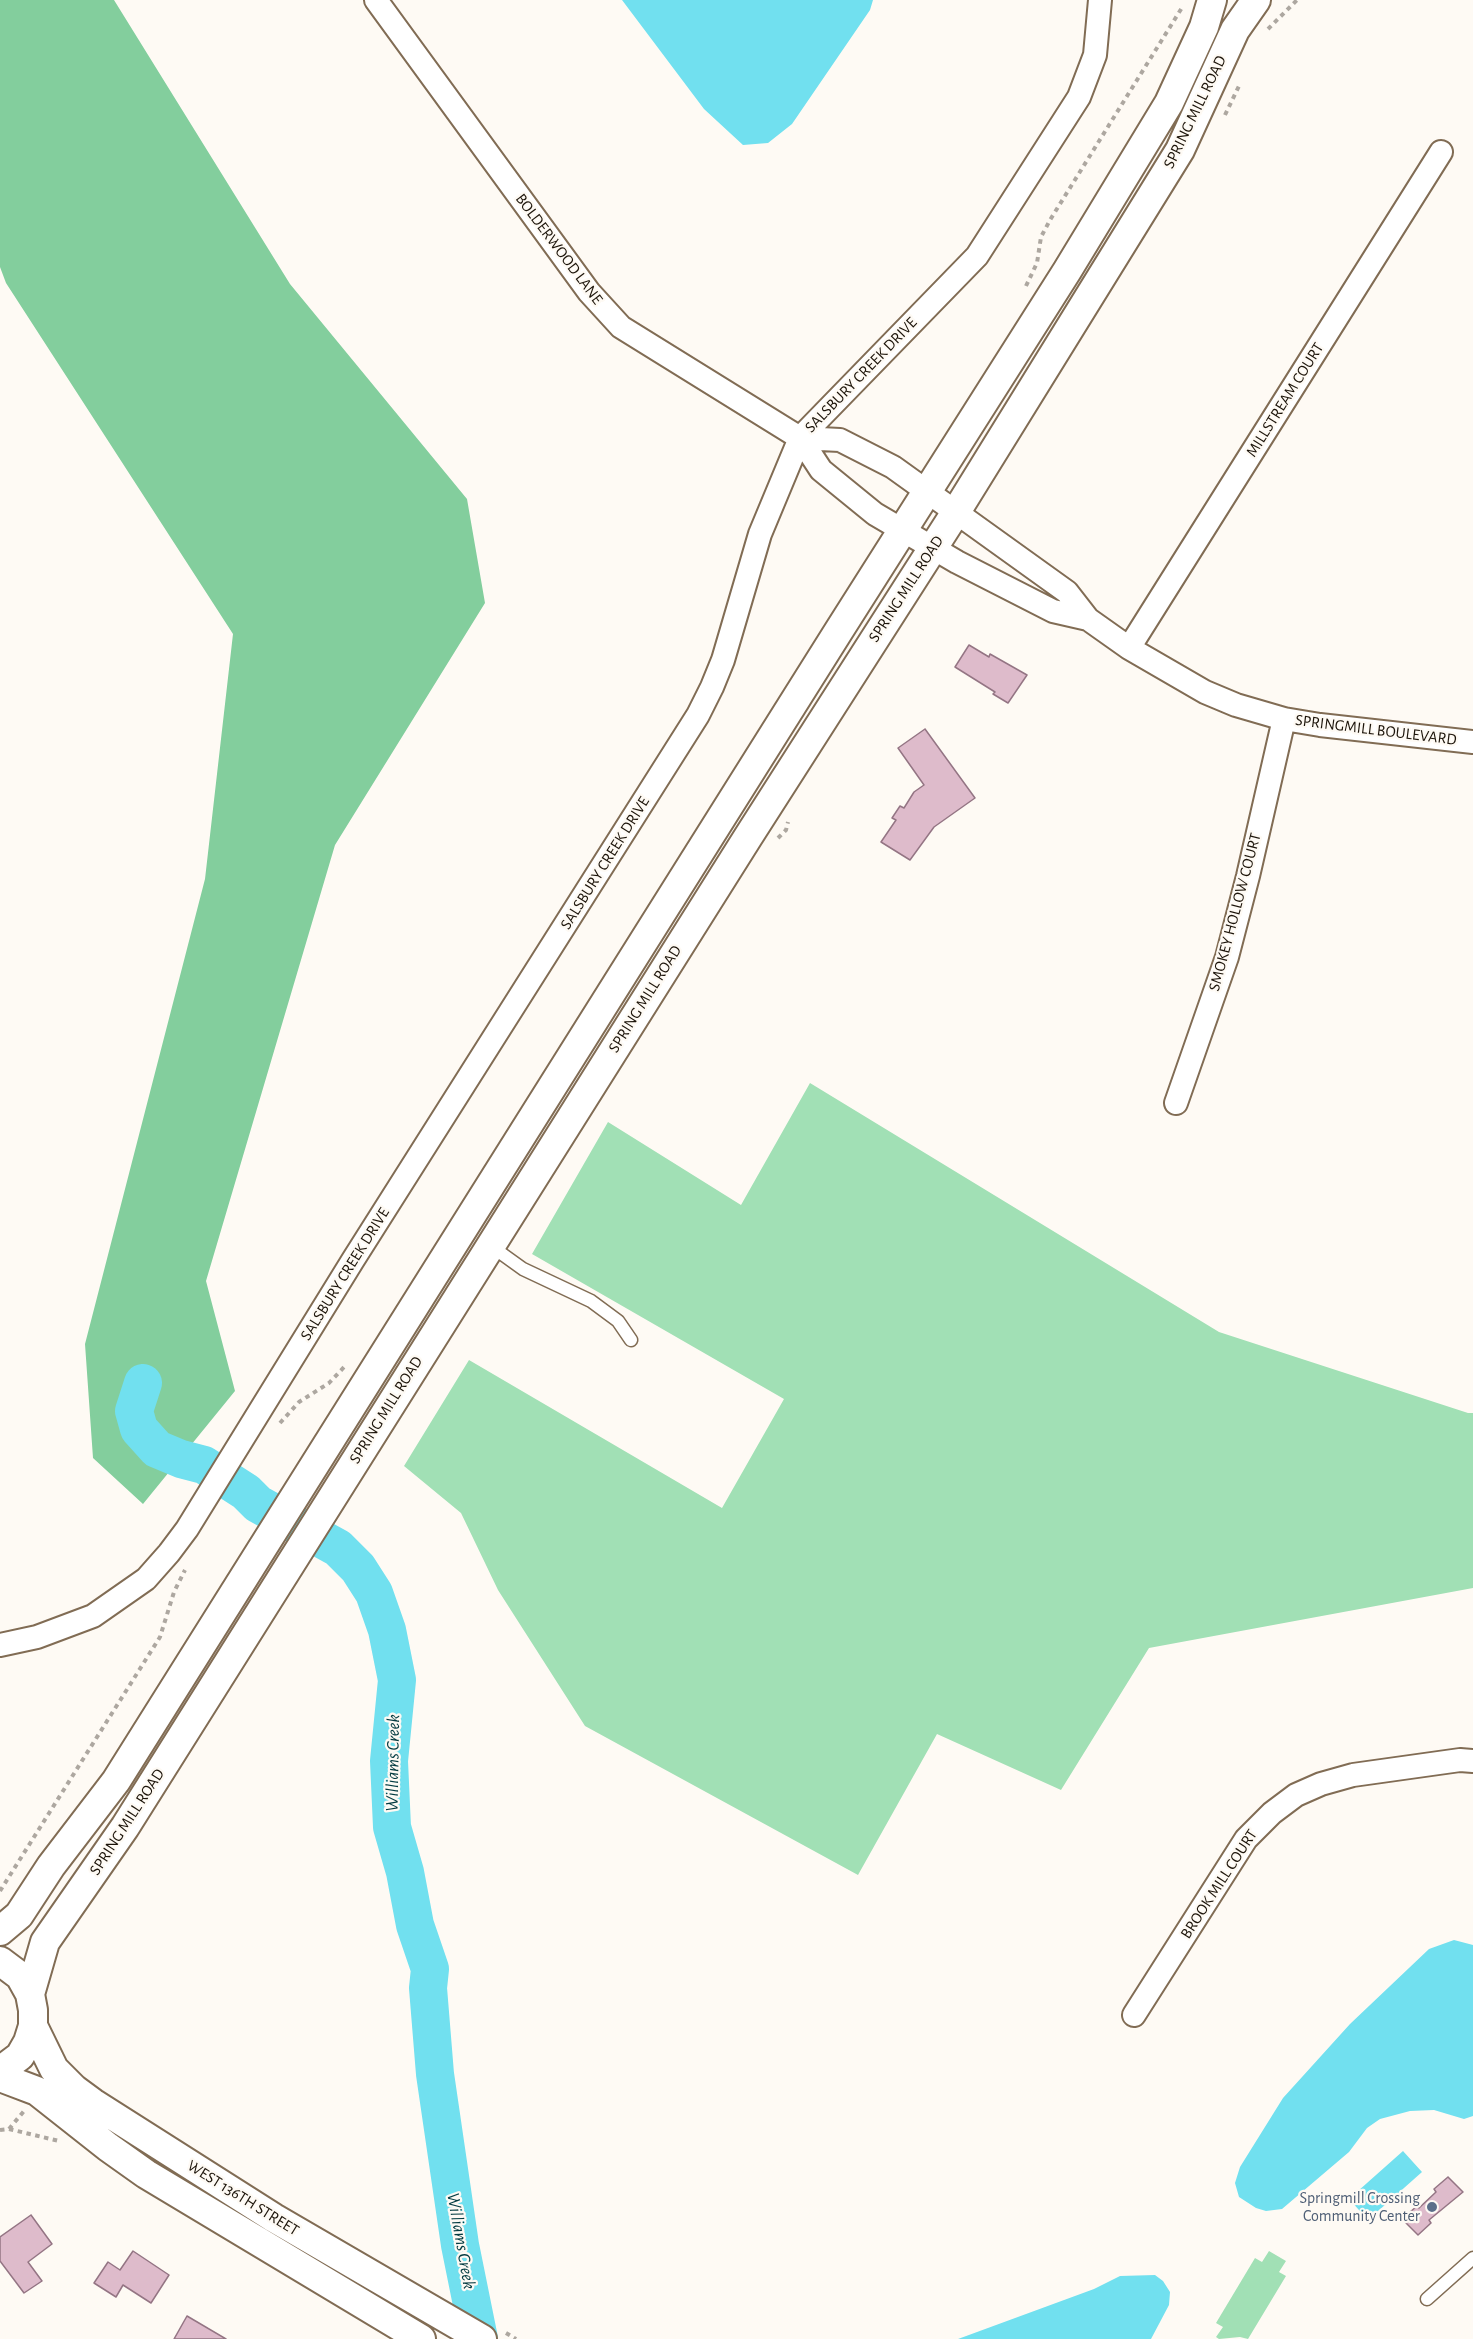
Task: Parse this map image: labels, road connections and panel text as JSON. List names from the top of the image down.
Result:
{
  "streets": {
    "street": [
      "SPRING MILL ROAD",
      "BOLDERWOOD LANE",
      "SALSBURY CREEK DRIVE",
      "MILLSTREAM COURT",
      "SPRINGMILL BOULEVARD",
      "SMOKEY HOLLOW COURT",
      "BROOK MILL COURT",
      "WEST 136TH STREET"
    ]
  },
  "crossings": [
    ["SPRING MILL ROAD", "BOLDERWOOD LANE"],
    ["SPRING MILL ROAD", "SPRINGMILL BOULEVARD"],
    ["BOLDERWOOD LANE", "SALSBURY CREEK DRIVE"],
    ["BOLDERWOOD LANE", "SPRINGMILL BOULEVARD"],
    ["MILLSTREAM COURT", "SPRINGMILL BOULEVARD"],
    ["SPRINGMILL BOULEVARD", "SMOKEY HOLLOW COURT"]
  ],
  "water": ["Williams Creek"],
  "places": ["Springmill Crossing Community Center"]
}
